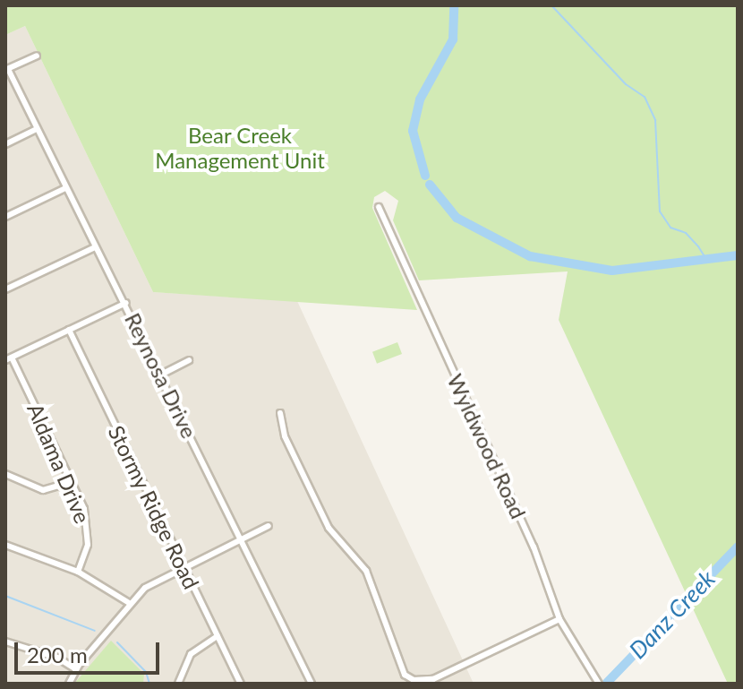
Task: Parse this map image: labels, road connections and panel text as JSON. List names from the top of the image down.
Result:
{
  "streets": {
    "street": [
      "Reynosa Drive",
      "Wyldwood Road",
      "Aldama Drive",
      "Stormy Ridge Road"
    ]
  },
  "water": ["Danz Creek"],
  "parks": ["Bear Creek Management Unit"],
  "scale_bar": "200 m"
}
